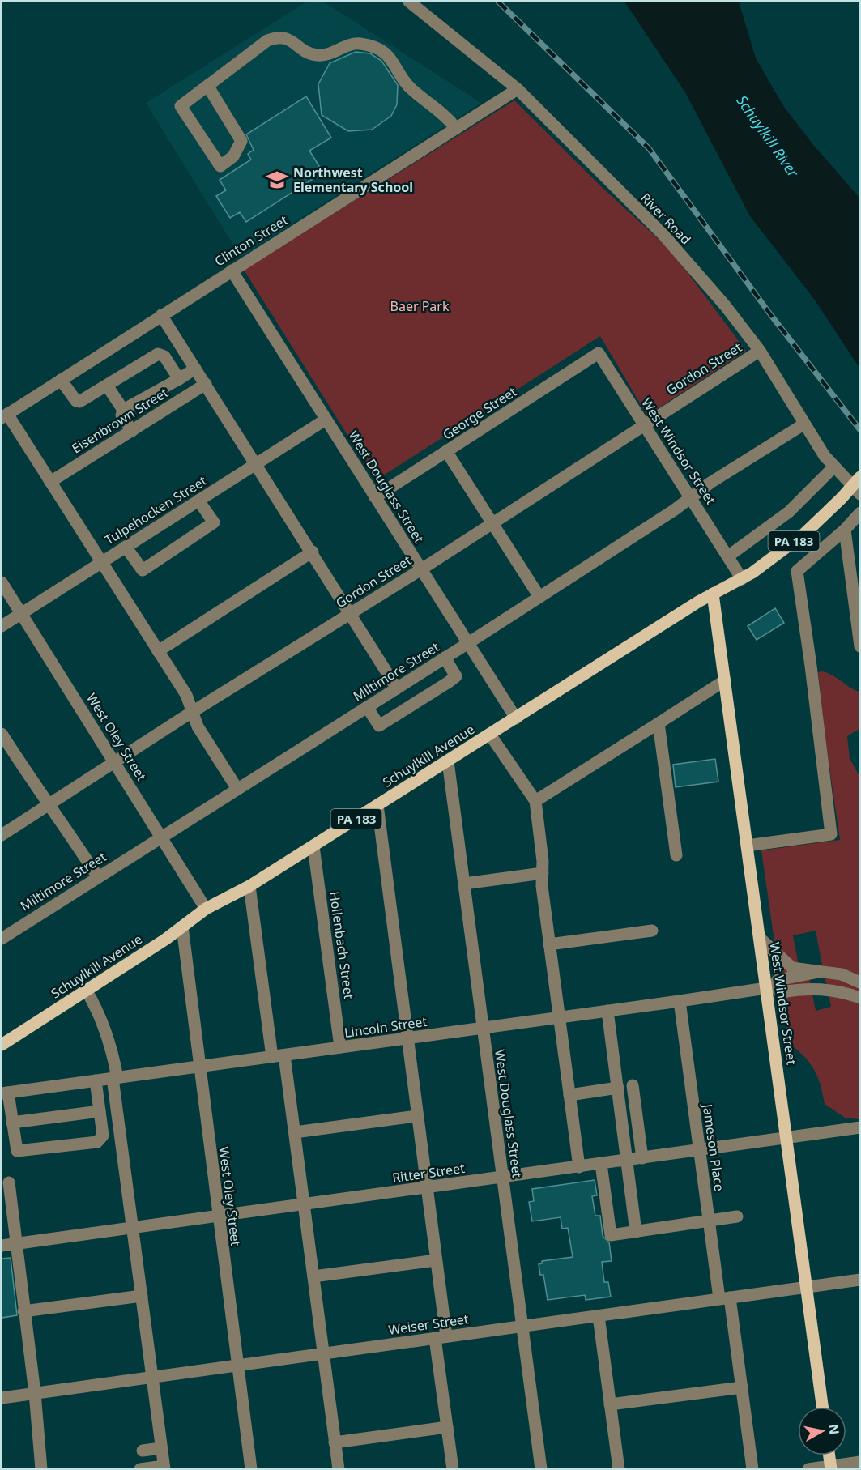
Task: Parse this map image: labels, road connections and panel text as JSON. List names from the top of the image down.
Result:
{
  "streets": {
    "main road": ["West Windsor Street", "PA 183", "Schuylkill Avenue"],
    "street": [
      "River Road",
      "Clinton Street",
      "Gordon Street",
      "George Street",
      "Eisenbrown Street",
      "West Douglass Street",
      "Tulpehocken Street",
      "Miltimore Street",
      "West Oley Street",
      "Hollenbach Street",
      "Lincoln Street",
      "Jameson Place",
      "Ritter Street",
      "Weiser Street"
    ]
  },
  "crossings": [
    ["River Road", "Clinton Street"],
    ["River Road", "Gordon Street"],
    ["River Road", "Miltimore Street"],
    ["Clinton Street", "West Douglass Street"],
    ["Gordon Street", "West Windsor Street"],
    ["Gordon Street", "West Douglass Street"],
    ["Gordon Street", "West Oley Street"],
    ["George Street", "West Windsor Street"],
    ["George Street", "West Douglass Street"],
    ["West Windsor Street", "Miltimore Street"],
    ["West Windsor Street", "Schuylkill Avenue"],
    ["West Windsor Street", "Lincoln Street"],
    ["West Windsor Street", "Ritter Street"],
    ["West Windsor Street", "Weiser Street"],
    ["West Douglass Street", "Tulpehocken Street"],
    ["West Douglass Street", "Miltimore Street"],
    ["West Douglass Street", "Schuylkill Avenue"],
    ["West Douglass Street", "Lincoln Street"],
    ["West Douglass Street", "Ritter Street"],
    ["West Douglass Street", "Weiser Street"],
    ["Tulpehocken Street", "West Oley Street"],
    ["Miltimore Street", "West Oley Street"],
    ["West Oley Street", "Schuylkill Avenue"],
    ["West Oley Street", "Lincoln Street"],
    ["West Oley Street", "Ritter Street"],
    ["West Oley Street", "Weiser Street"],
    ["Schuylkill Avenue", "Hollenbach Street"],
    ["Hollenbach Street", "Lincoln Street"],
    ["Lincoln Street", "Jameson Place"],
    ["Jameson Place", "Ritter Street"],
    ["Jameson Place", "Weiser Street"]
  ],
  "water": ["Schuylkill River"],
  "parks": ["Baer Park"],
  "places": {
    "school or university": ["Northwest Elementary School"]
  },
  "north": "right"
}
